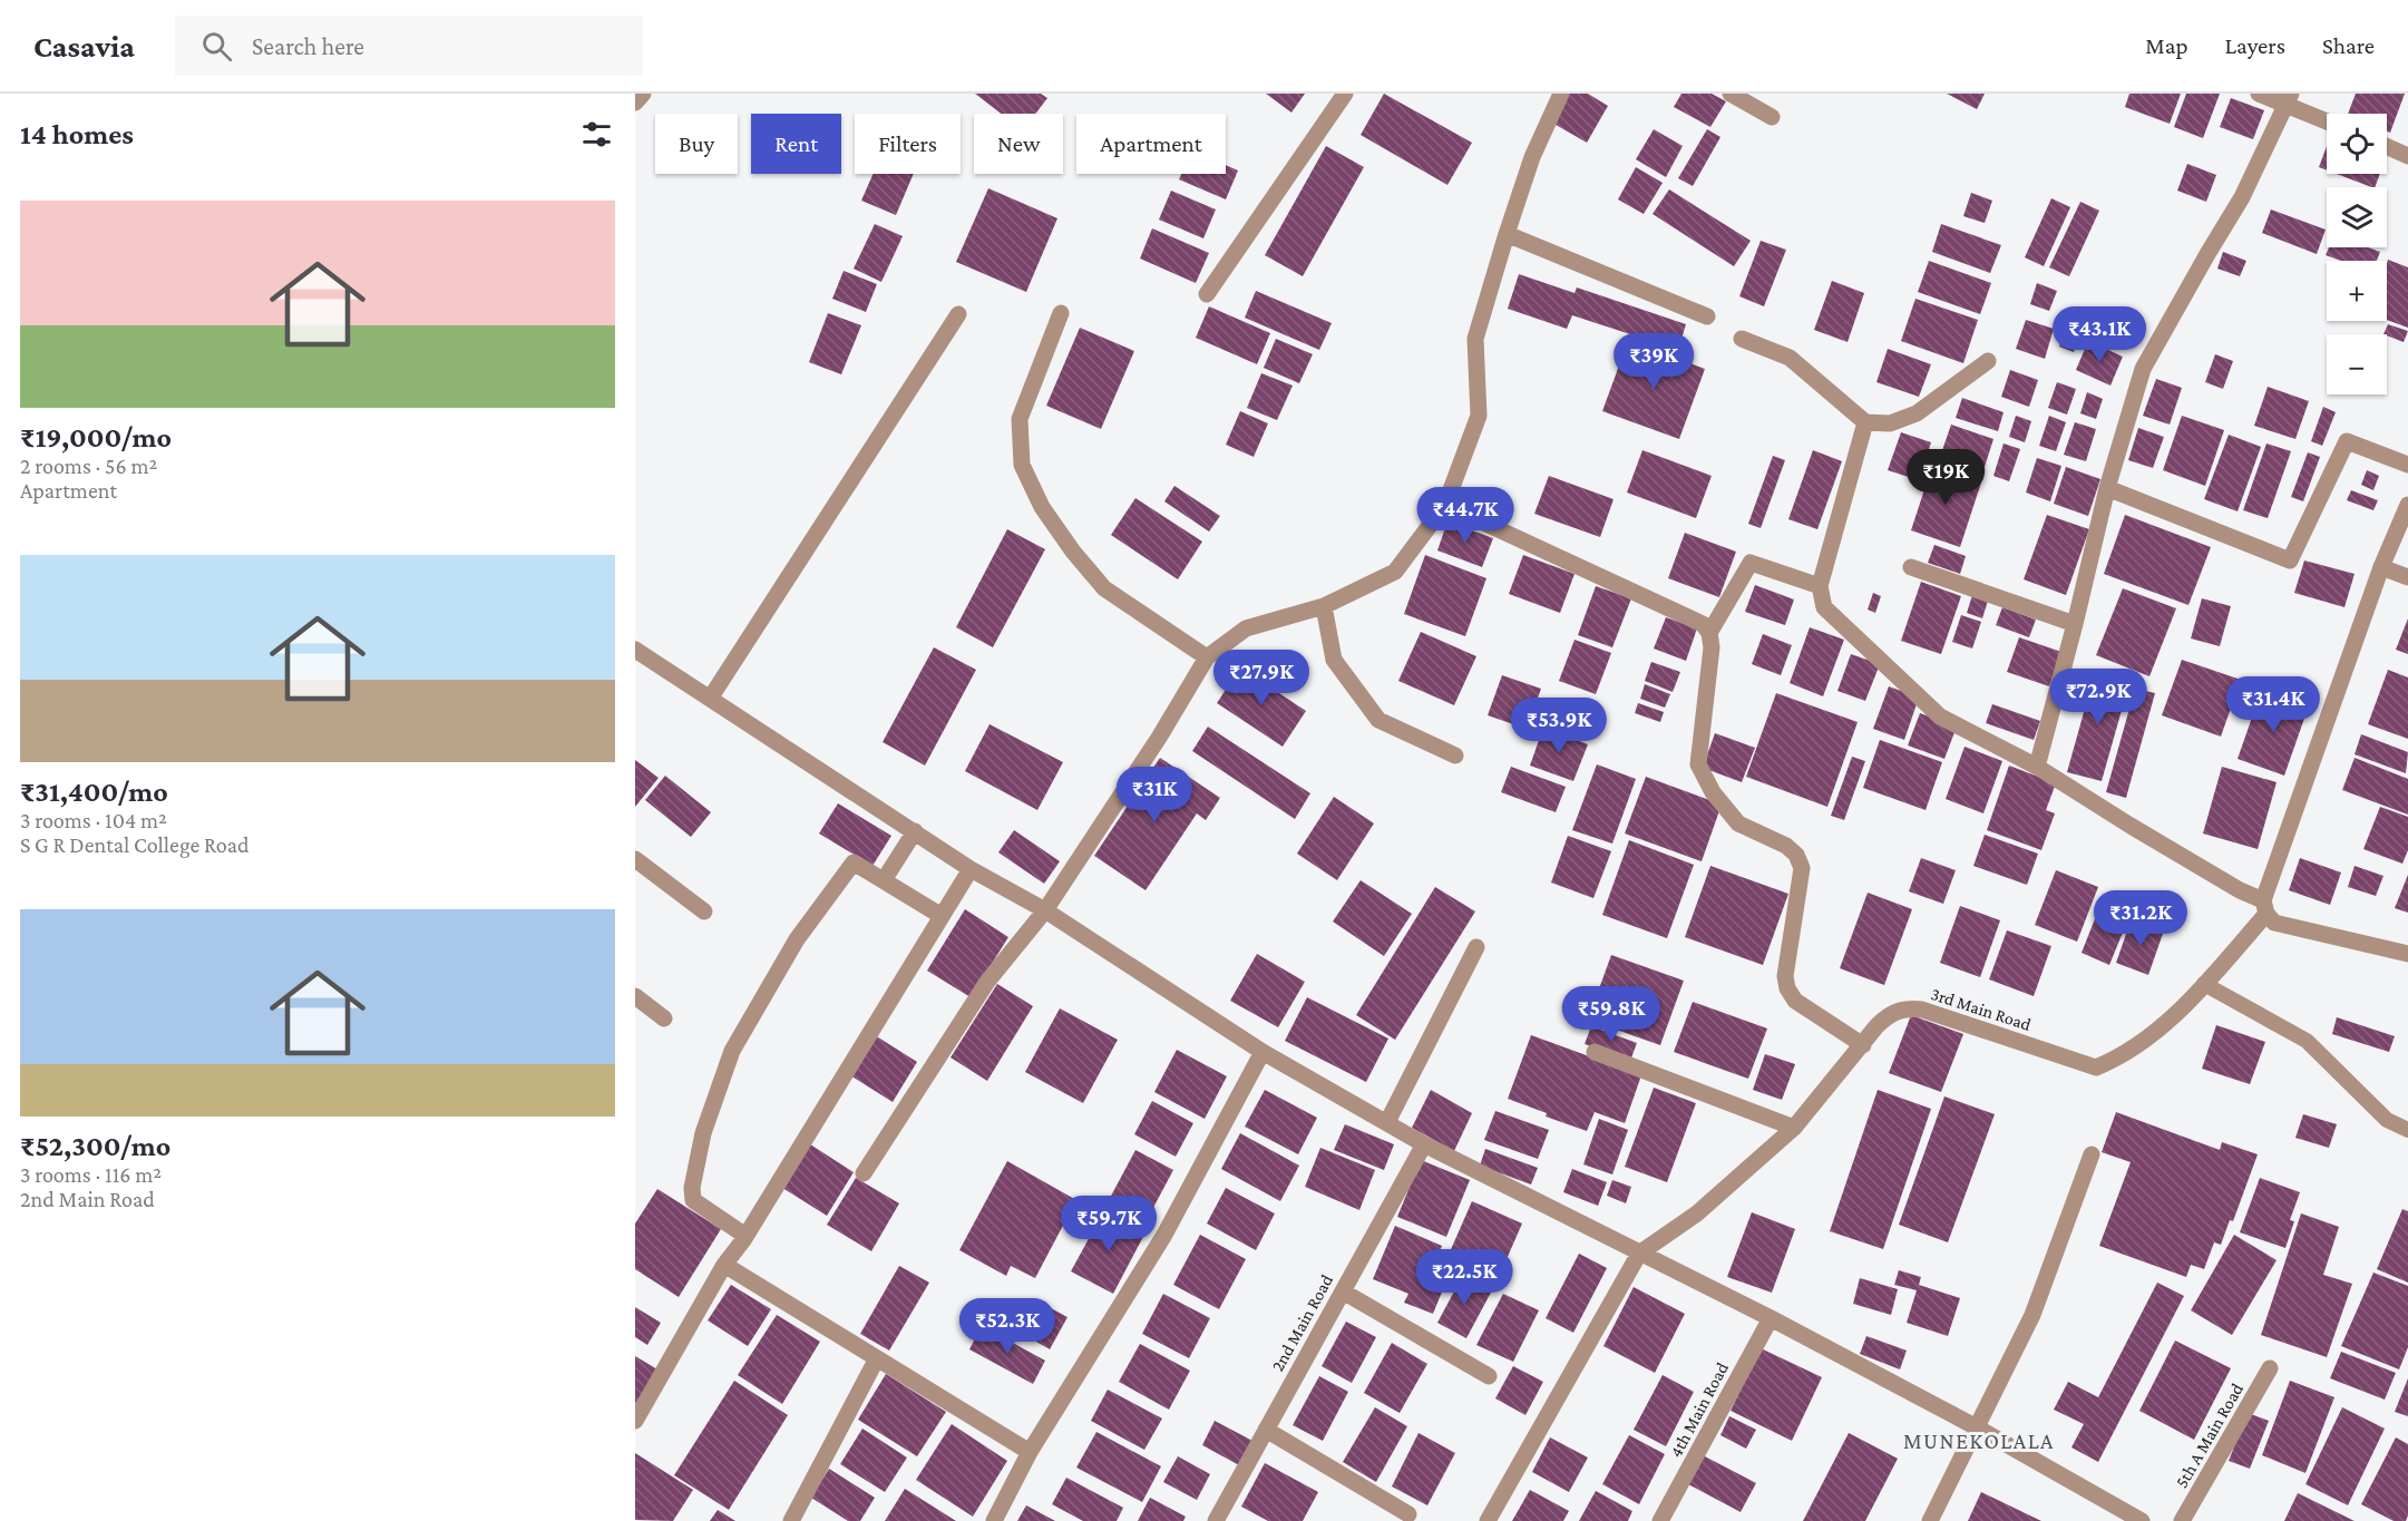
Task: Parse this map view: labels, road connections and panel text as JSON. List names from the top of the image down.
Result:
{
  "streets": {
    "street": [
      "3rd Main Road",
      "2nd Main Road",
      "4th Main Road",
      "5th A Main Road"
    ]
  },
  "districts": ["MUNEKOLALA"],
  "page": {
    "header": "Casavia",
    "search": "Search here",
    "nav": ["Map", "Layers", "Share"],
    "heading": "14 homes",
    "map_buttons": ["+", "−"],
    "chip": [
      "Buy",
      "Rent",
      "Filters",
      "New",
      "Apartment"
    ],
    "list": [
      {
        "name": "₹19,000/mo",
        "note": "2 rooms · 56 m² · Apartment"
      },
      {
        "name": "₹31,400/mo",
        "note": "3 rooms · 104 m² · S G R Dental College Road"
      },
      {
        "name": "₹52,300/mo",
        "note": "3 rooms · 116 m² · 2nd Main Road"
      }
    ],
    "price": [
      "₹43.1K",
      "₹39K",
      "₹19K",
      "₹44.7K",
      "₹27.9K",
      "₹72.9K",
      "₹31.4K",
      "₹53.9K",
      "₹31K",
      "₹31.2K",
      "₹59.8K",
      "₹59.7K",
      "₹22.5K",
      "₹52.3K"
    ]
  }
}
